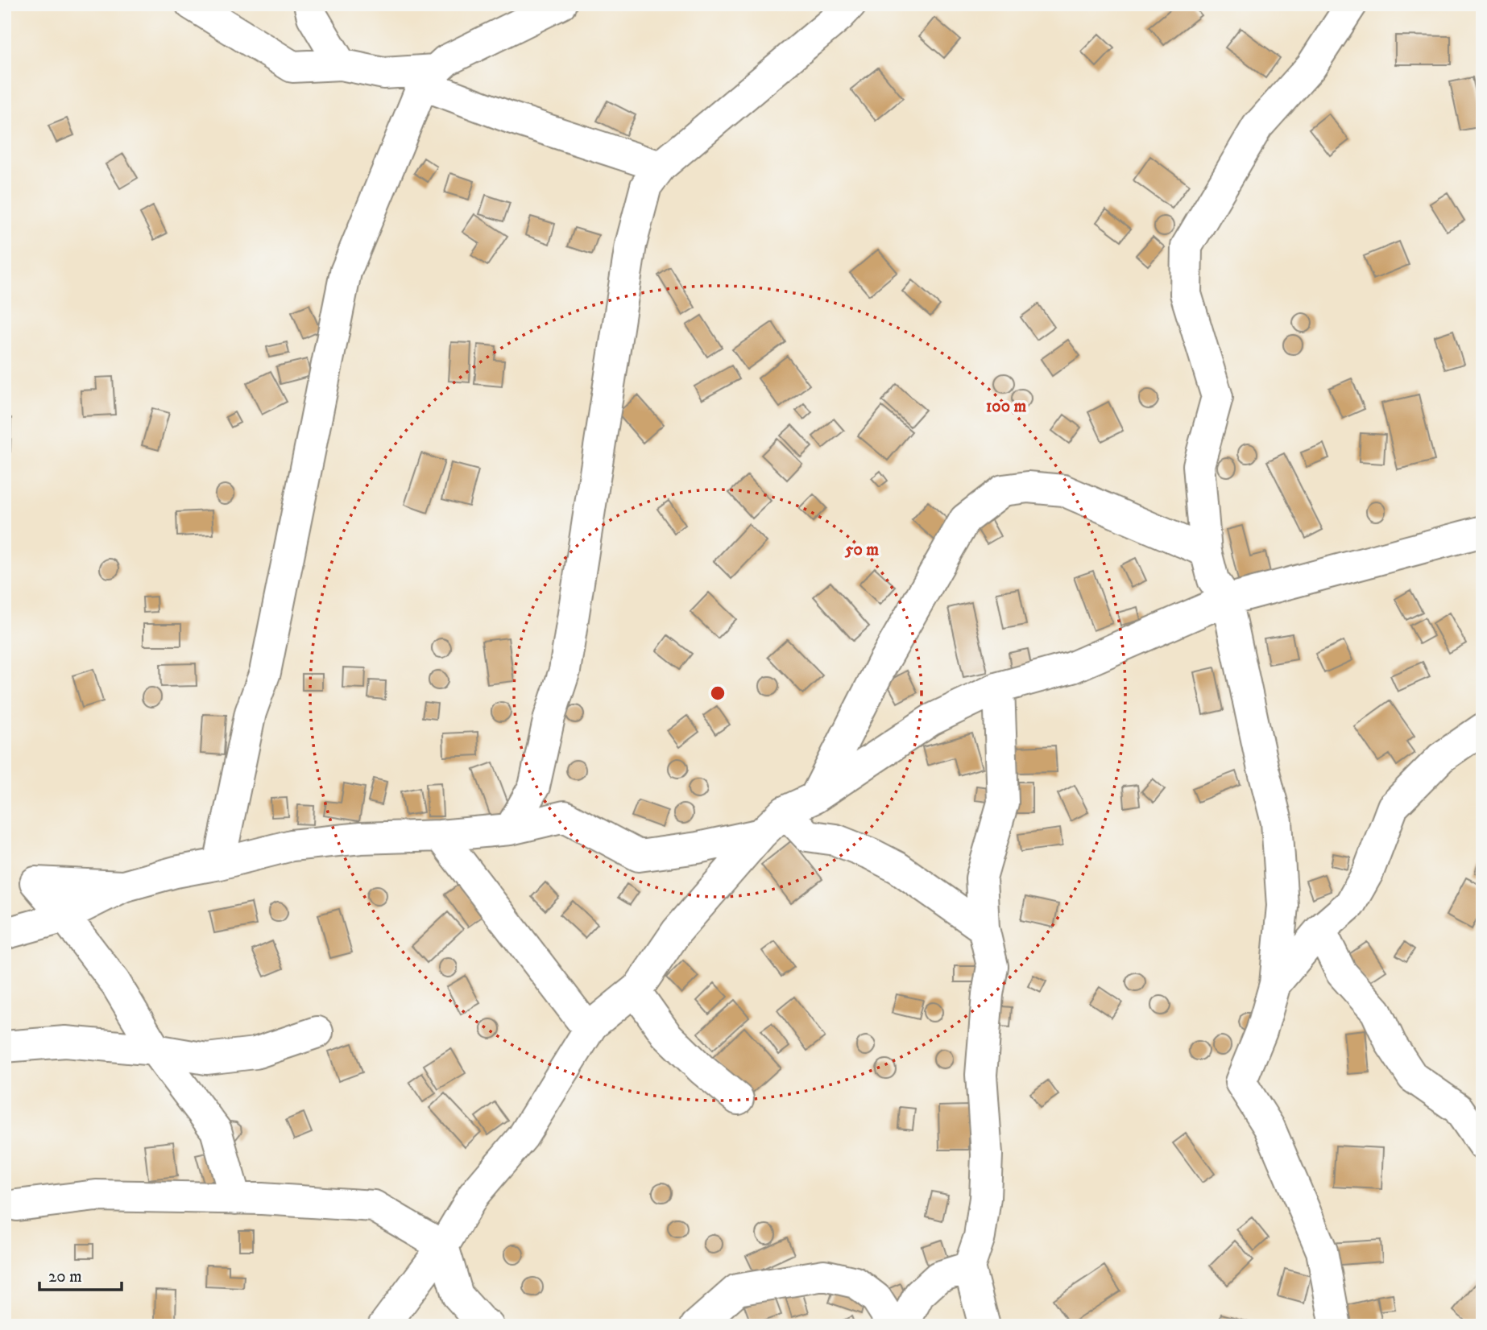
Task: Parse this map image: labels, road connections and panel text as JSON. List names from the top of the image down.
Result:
{
  "scale_bar": "20 m",
  "rings": ["100 m", "50 m"]
}
